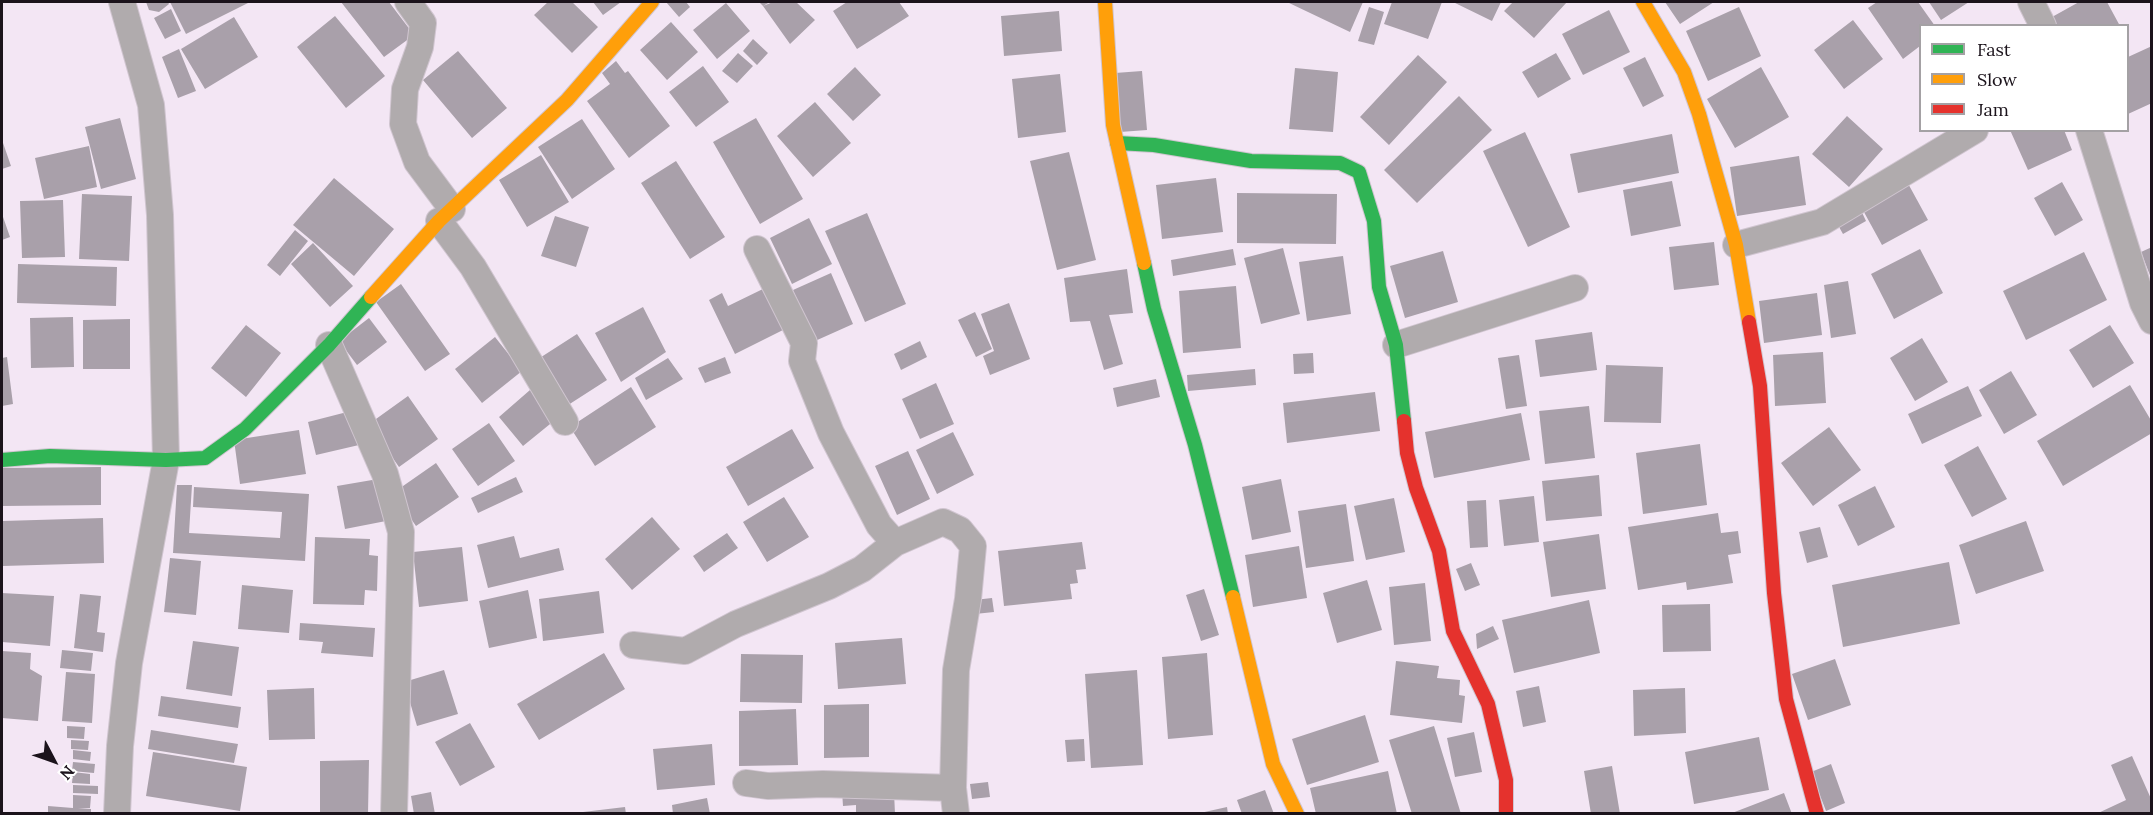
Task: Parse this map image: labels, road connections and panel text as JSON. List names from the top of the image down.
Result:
{
  "legend": ["Fast", "Slow", "Jam"],
  "north": "bottom right"
}
